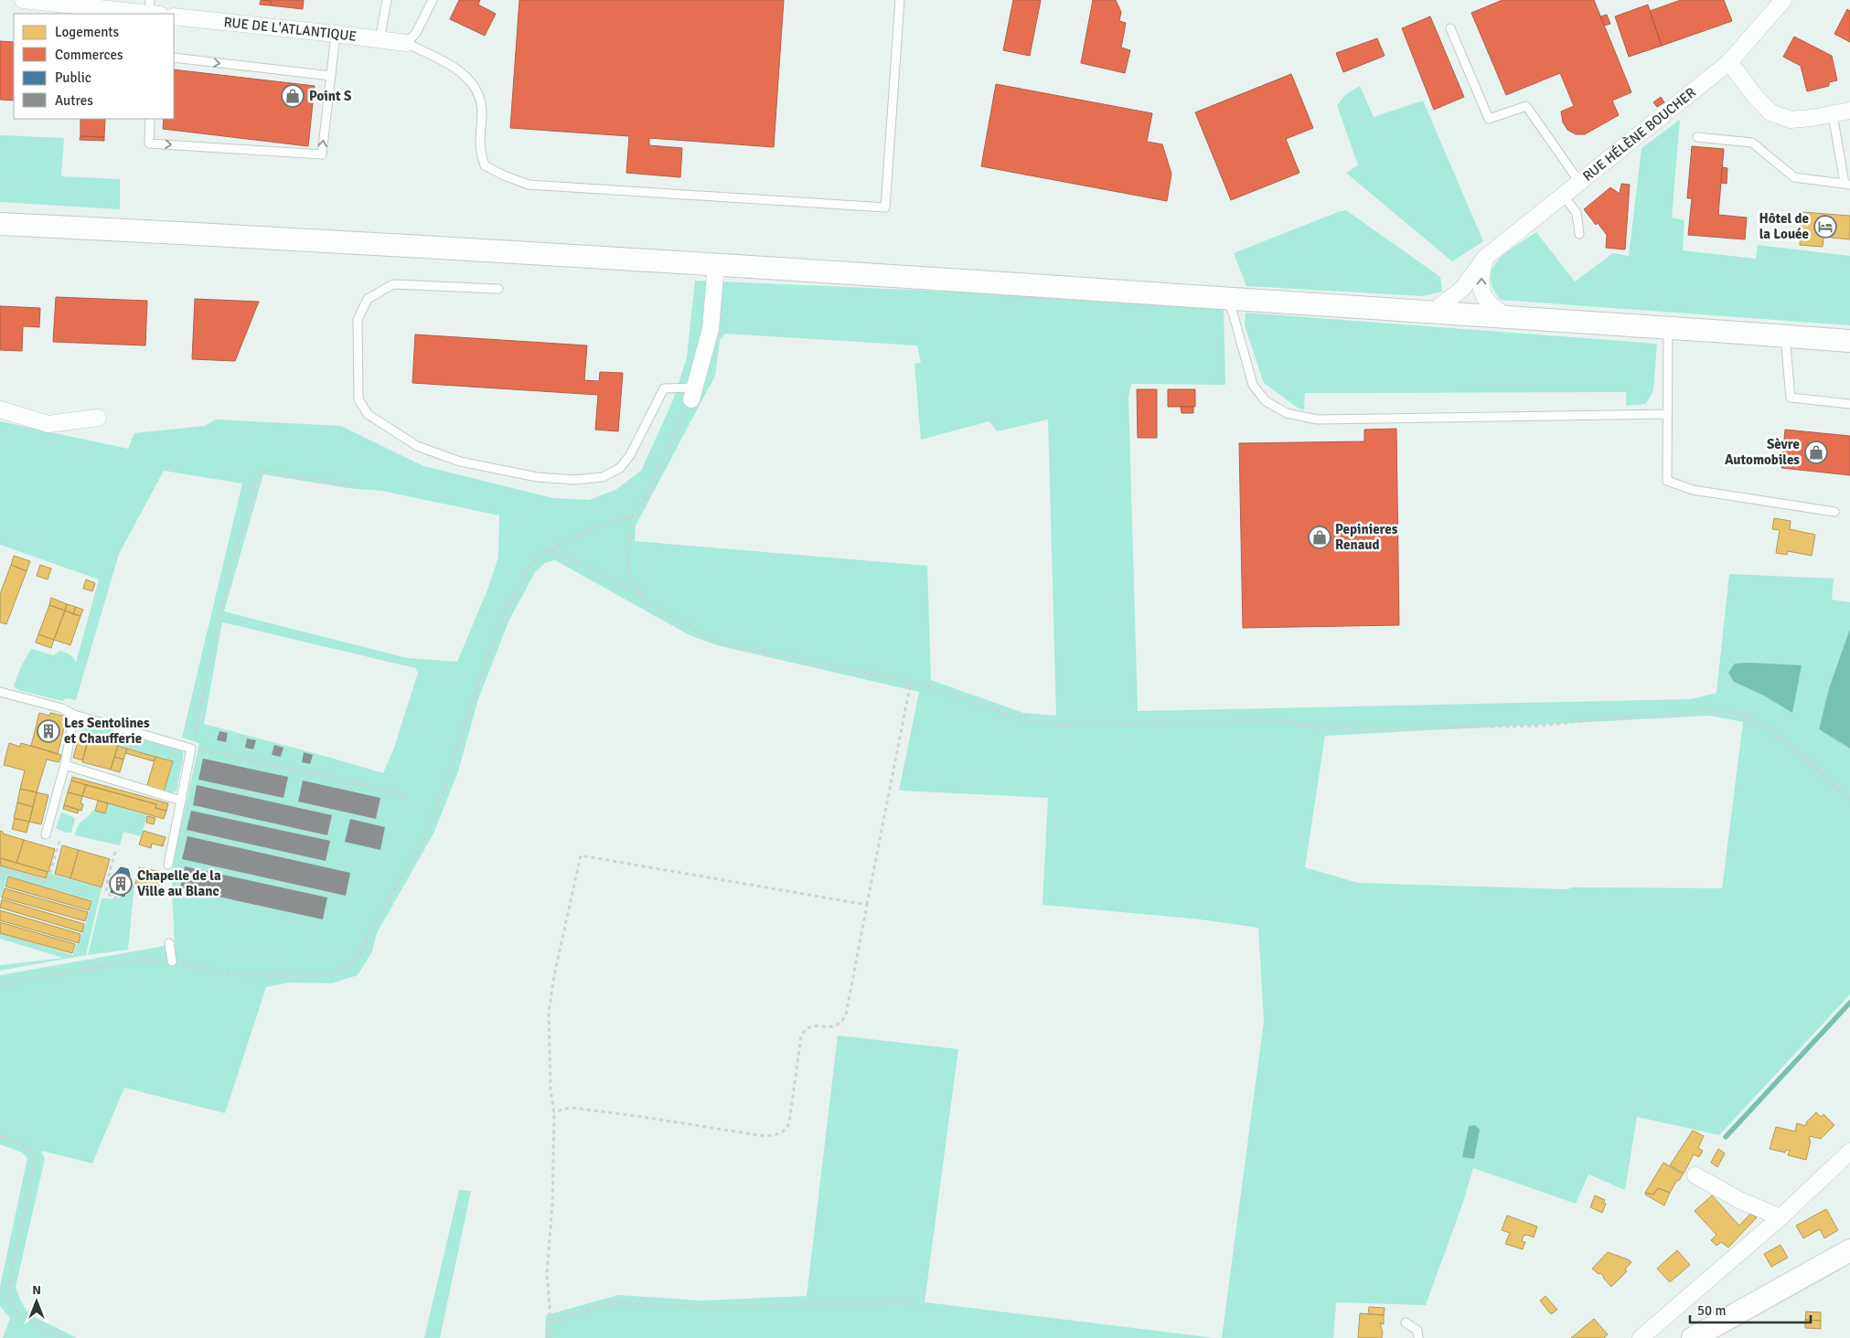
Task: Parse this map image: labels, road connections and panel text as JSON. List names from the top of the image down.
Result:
{
  "streets": {
    "street": ["RUE DE L'ATLANTIQUE", "RUE HÉLÈNE BOUCHER"]
  },
  "places": {
    "shop": ["Point S", "Sèvre Automobiles", "Pepinieres Renaud"],
    "hotel": ["Hôtel de la Louée"],
    "building": ["Les Sentolines et Chaufferie", "Chapelle de la Ville au Blanc"]
  },
  "legend": [
    "Logements",
    "Commerces",
    "Public",
    "Autres"
  ],
  "scale_bar": "50 m",
  "north": "top"
}
